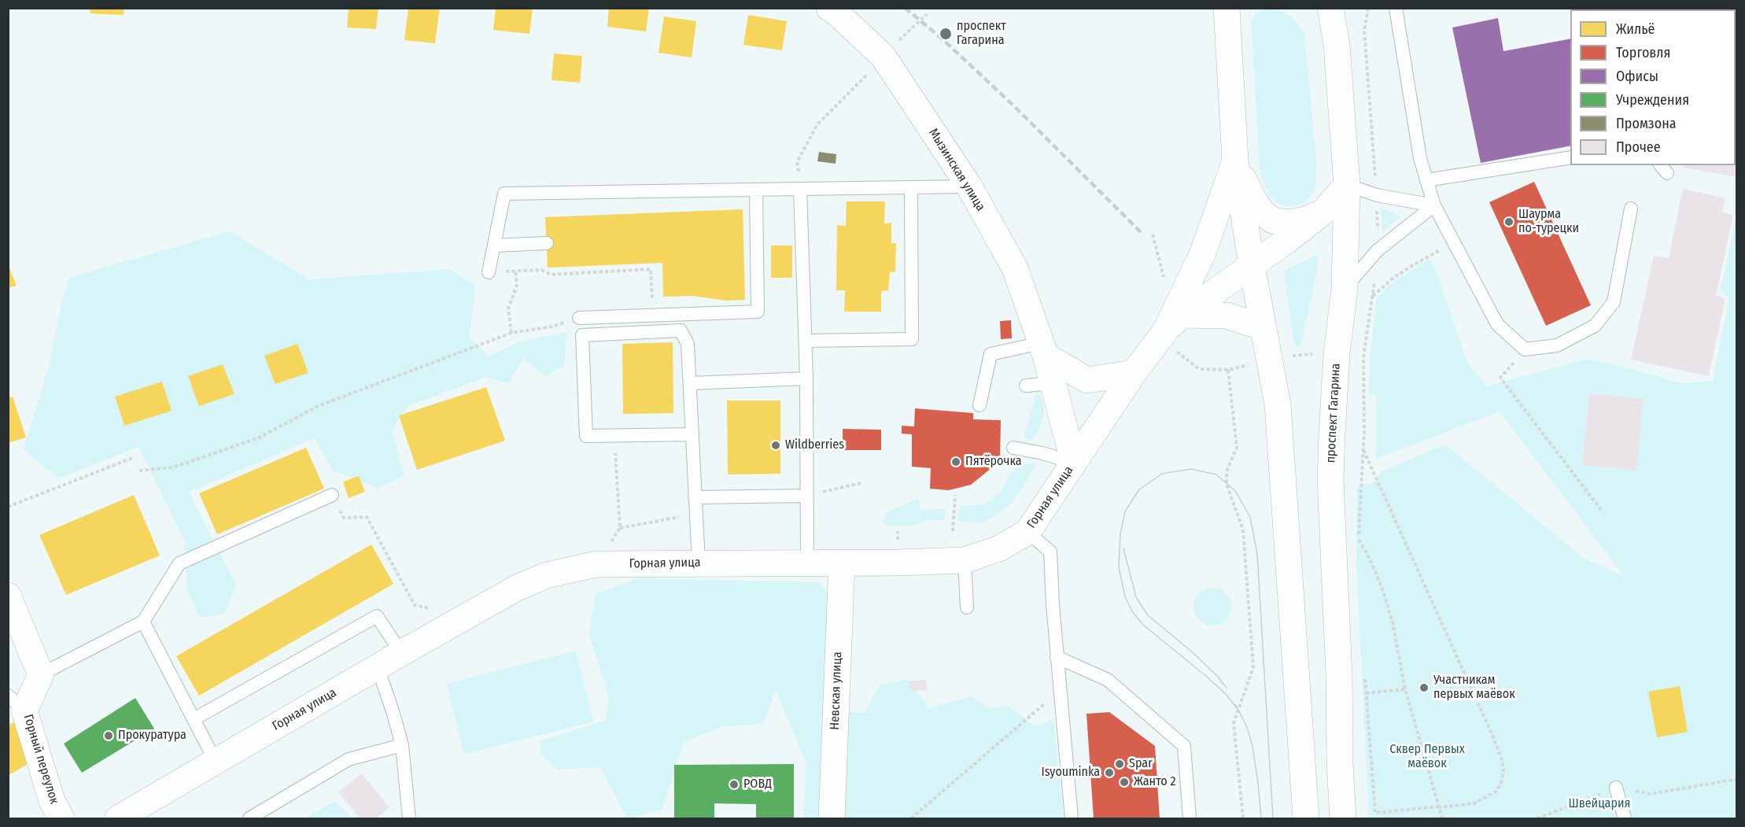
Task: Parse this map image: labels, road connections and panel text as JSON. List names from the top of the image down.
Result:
{
  "streets": {
    "main road": [
      "Мызинская улица",
      "проспект Гагарина",
      "Горная улица",
      "Невская улица",
      "Горный переулок"
    ]
  },
  "crossings": [
    ["Мызинская улица", "Горная улица"],
    ["проспект Гагарина", "Горная улица"],
    ["Горная улица", "Невская улица"]
  ],
  "parks": ["Сквер Первых маёвок", "Швейцария"],
  "places": [
    "проспект Гагарина",
    "Шаурма по-турецки",
    "Wildberries",
    "Пятёрочка",
    "Участникам первых маёвок",
    "Прокуратура",
    "Spar",
    "Isyouminka",
    "Жанто 2",
    "РОВД"
  ],
  "legend": [
    "Жильё",
    "Торговля",
    "Офисы",
    "Учреждения",
    "Промзона",
    "Прочее"
  ]
}
